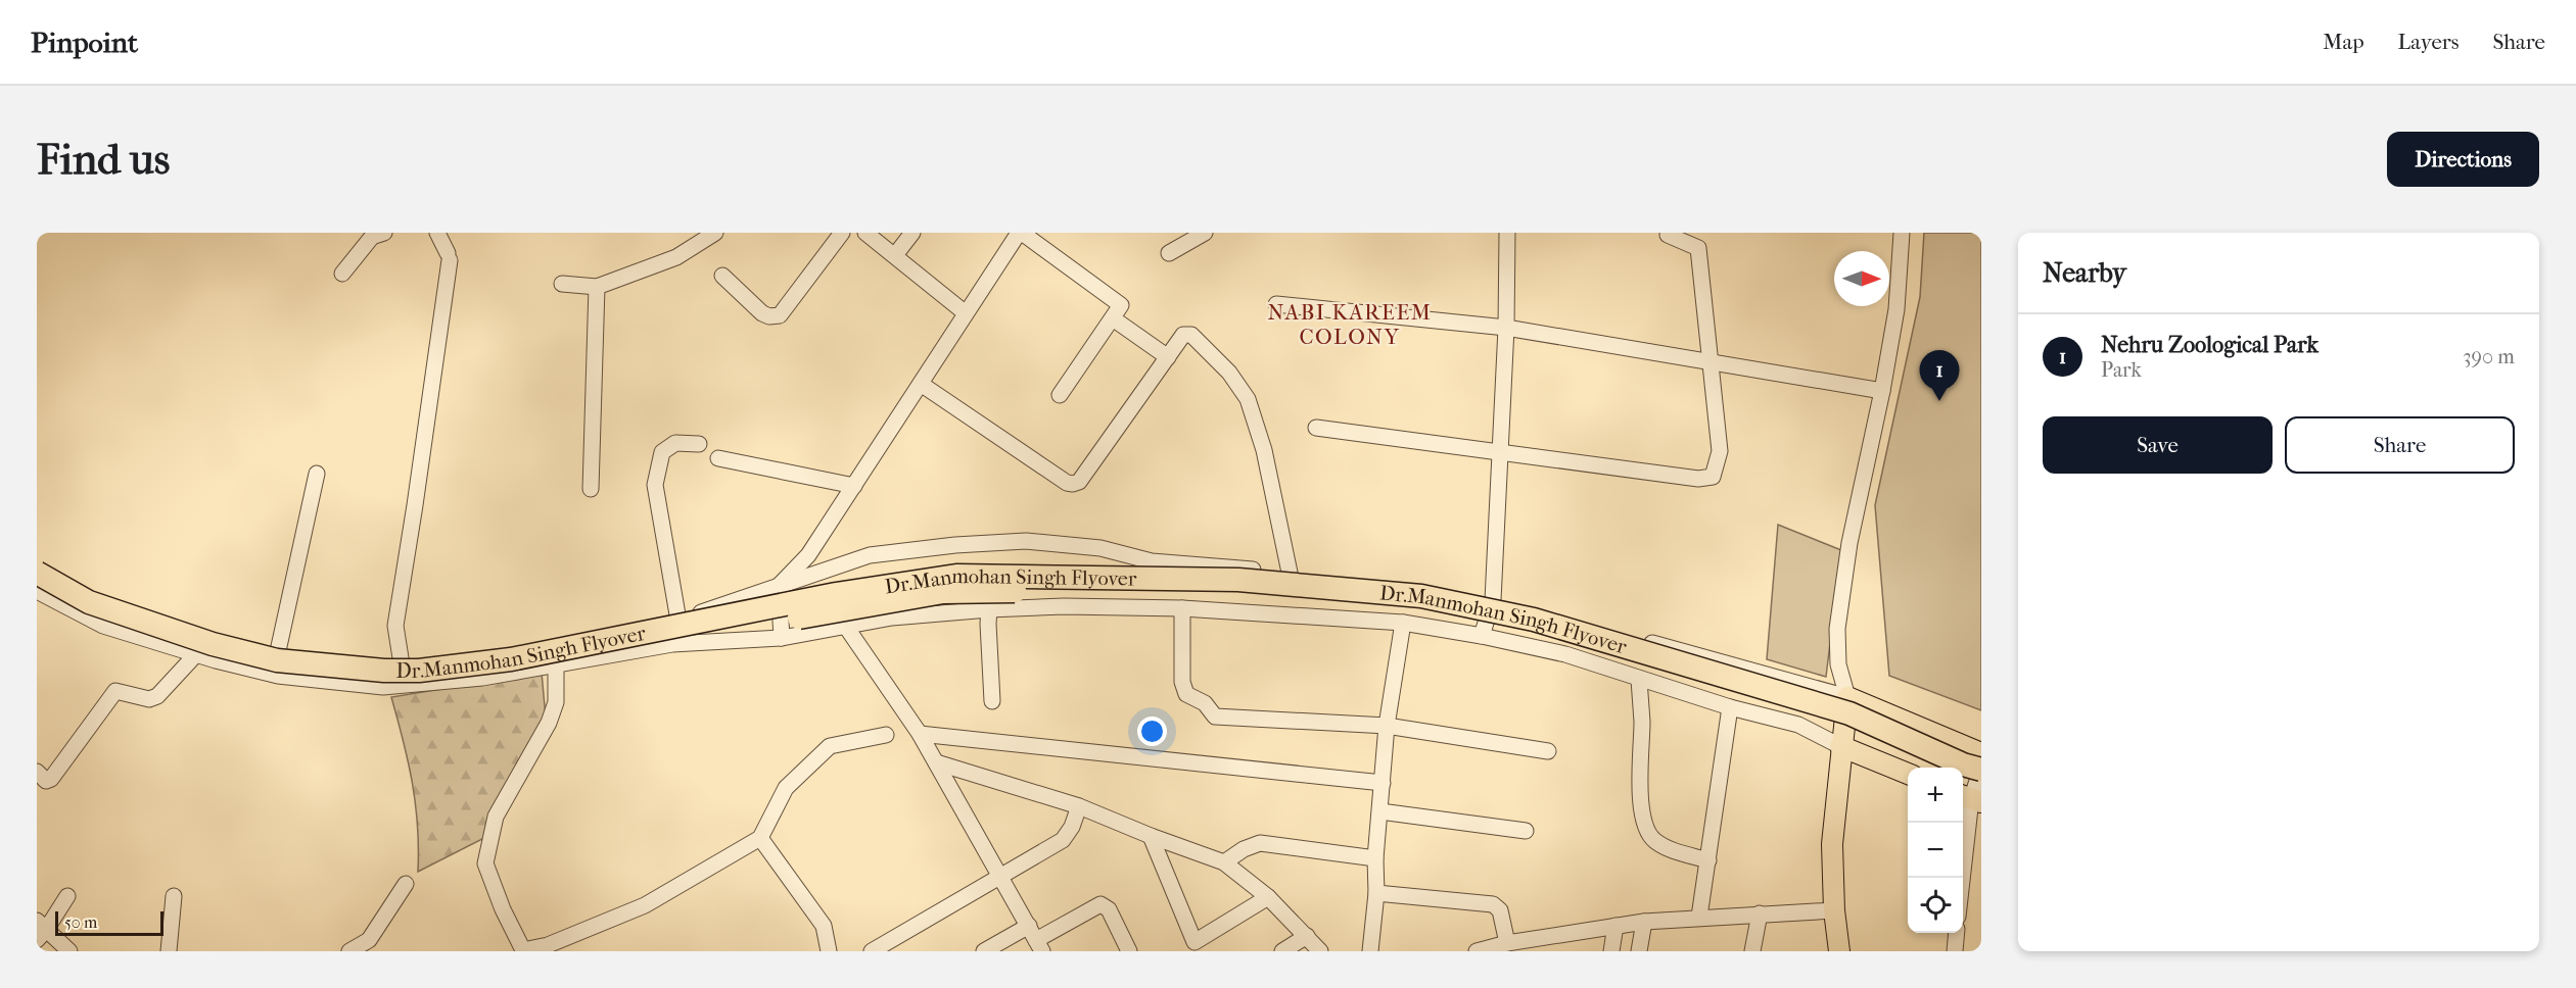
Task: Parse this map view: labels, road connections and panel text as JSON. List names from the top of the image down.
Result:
{
  "streets": {
    "highway": ["Dr.Manmohan Singh Flyover"]
  },
  "districts": ["NABI KAREEM COLONY"],
  "scale_bar": "50 m",
  "north": "right",
  "page": {
    "header": "Pinpoint",
    "nav": ["Map", "Layers", "Share"],
    "buttons": [
      "Directions",
      ["Save", "Share"]
    ],
    "title": "Find us",
    "heading": "Nearby",
    "list": [
      {
        "mark": "1",
        "name": "Nehru Zoological Park",
        "note": "Park",
        "value": "390 m"
      }
    ],
    "pins": "1",
    "map_buttons": ["+", "−"],
    "scale": "50 m"
  }
}
